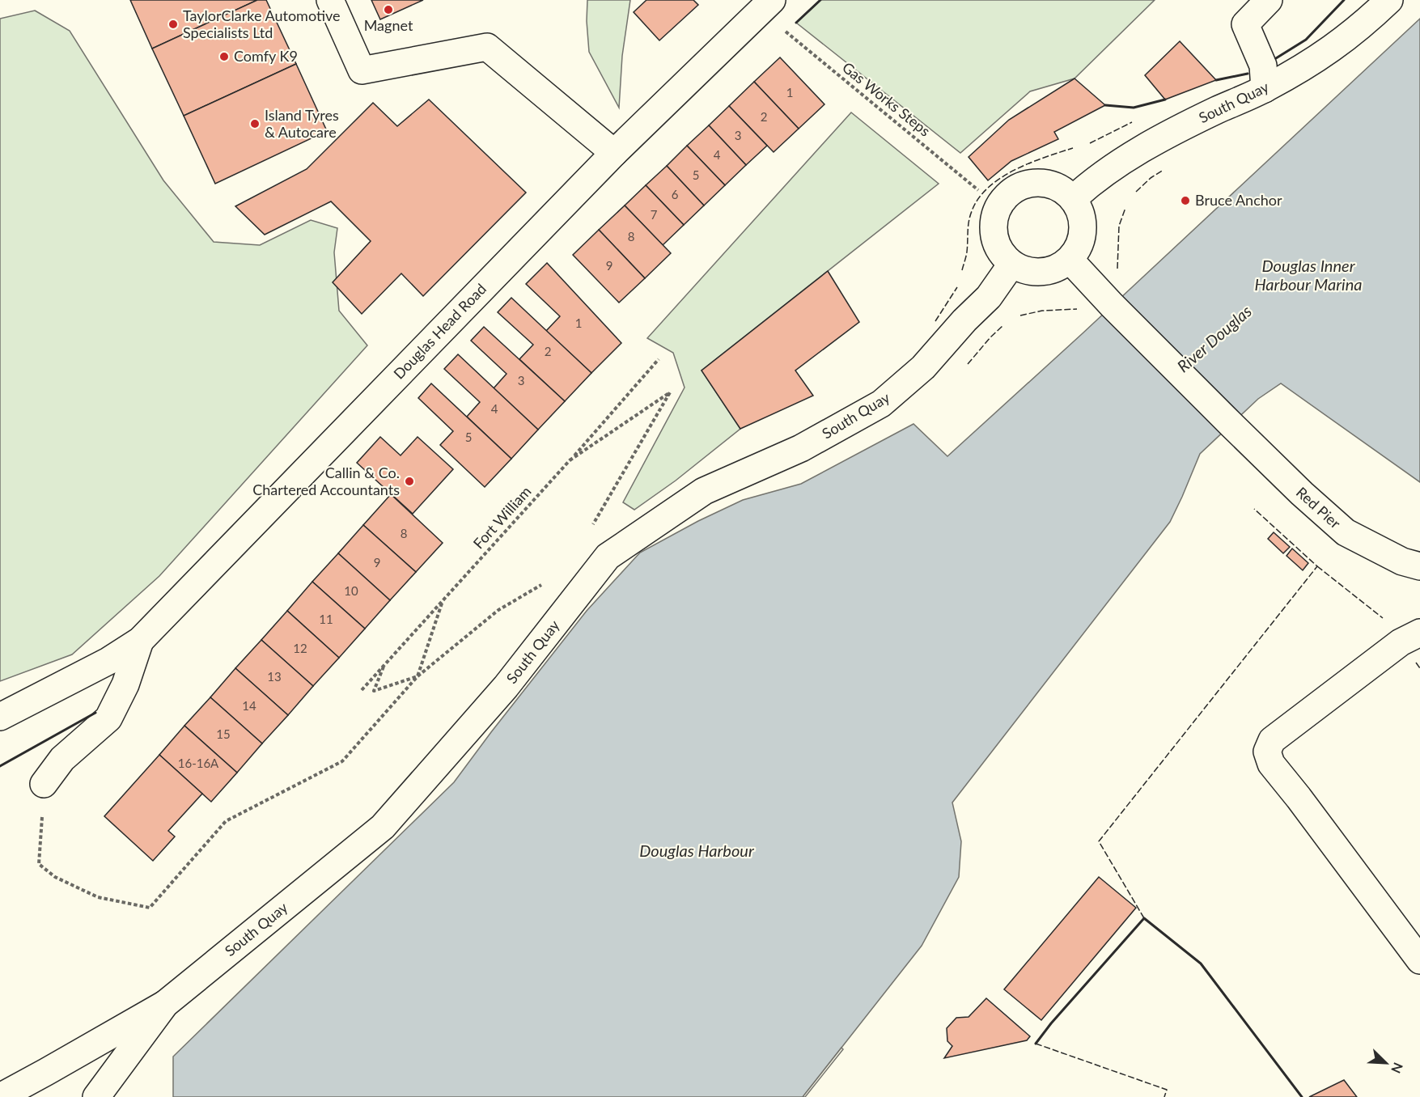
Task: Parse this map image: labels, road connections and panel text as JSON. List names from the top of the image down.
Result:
{
  "streets": {
    "main road": ["South Quay", "Douglas Head Road", "Red Pier"],
    "path": ["Gas Works Steps", "Fort William"]
  },
  "crossings": [
    ["South Quay", "Red Pier"]
  ],
  "water": ["Douglas Inner Harbour Marina", "River Douglas", "Douglas Harbour"],
  "places": [
    "Magnet",
    "TaylorClarke Automotive Specialists Ltd",
    "Comfy K9",
    "Island Tyres & Autocare",
    "Bruce Anchor",
    "Callin & Co. Chartered Accountants"
  ],
  "house_numbers": [
    "1",
    "2",
    "3",
    "4",
    "5",
    "6",
    "7",
    "8",
    "9",
    "1",
    "2",
    "3",
    "4",
    "5",
    "8",
    "9",
    "10",
    "11",
    "12",
    "13",
    "14",
    "15",
    "16-16A"
  ],
  "north": "bottom right"
}
